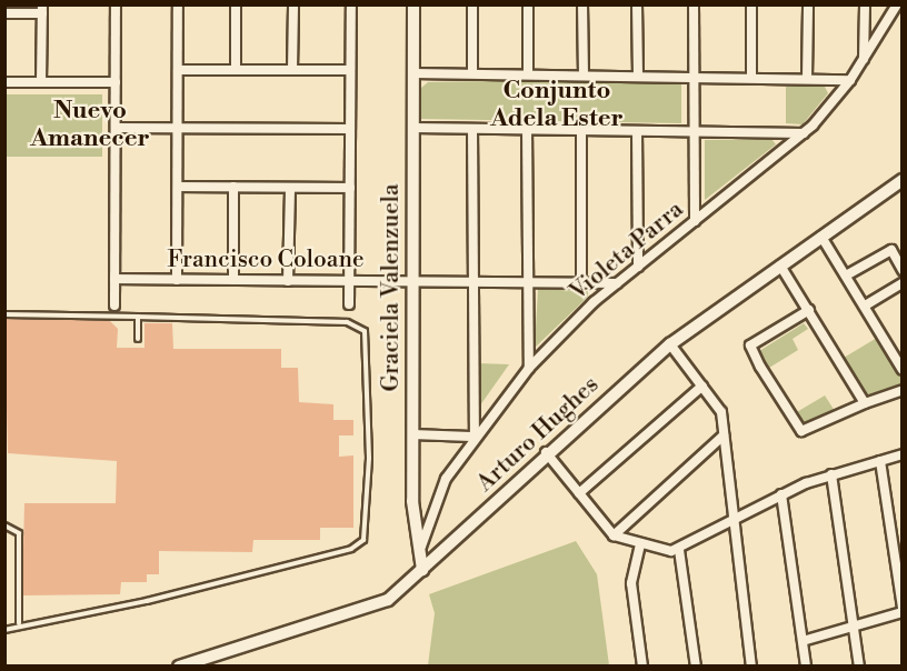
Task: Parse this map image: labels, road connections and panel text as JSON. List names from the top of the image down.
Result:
{
  "streets": {
    "street": [
      "Violeta Parra",
      "Francisco Coloane",
      "Graciela Valenzuela",
      "Arturo Hughes"
    ]
  },
  "crossings": [
    ["Violeta Parra", "Francisco Coloane"],
    ["Violeta Parra", "Graciela Valenzuela"],
    ["Francisco Coloane", "Graciela Valenzuela"],
    ["Graciela Valenzuela", "Arturo Hughes"]
  ],
  "districts": ["Conjunto Adela Ester", "Nuevo Amanecer"]
}
